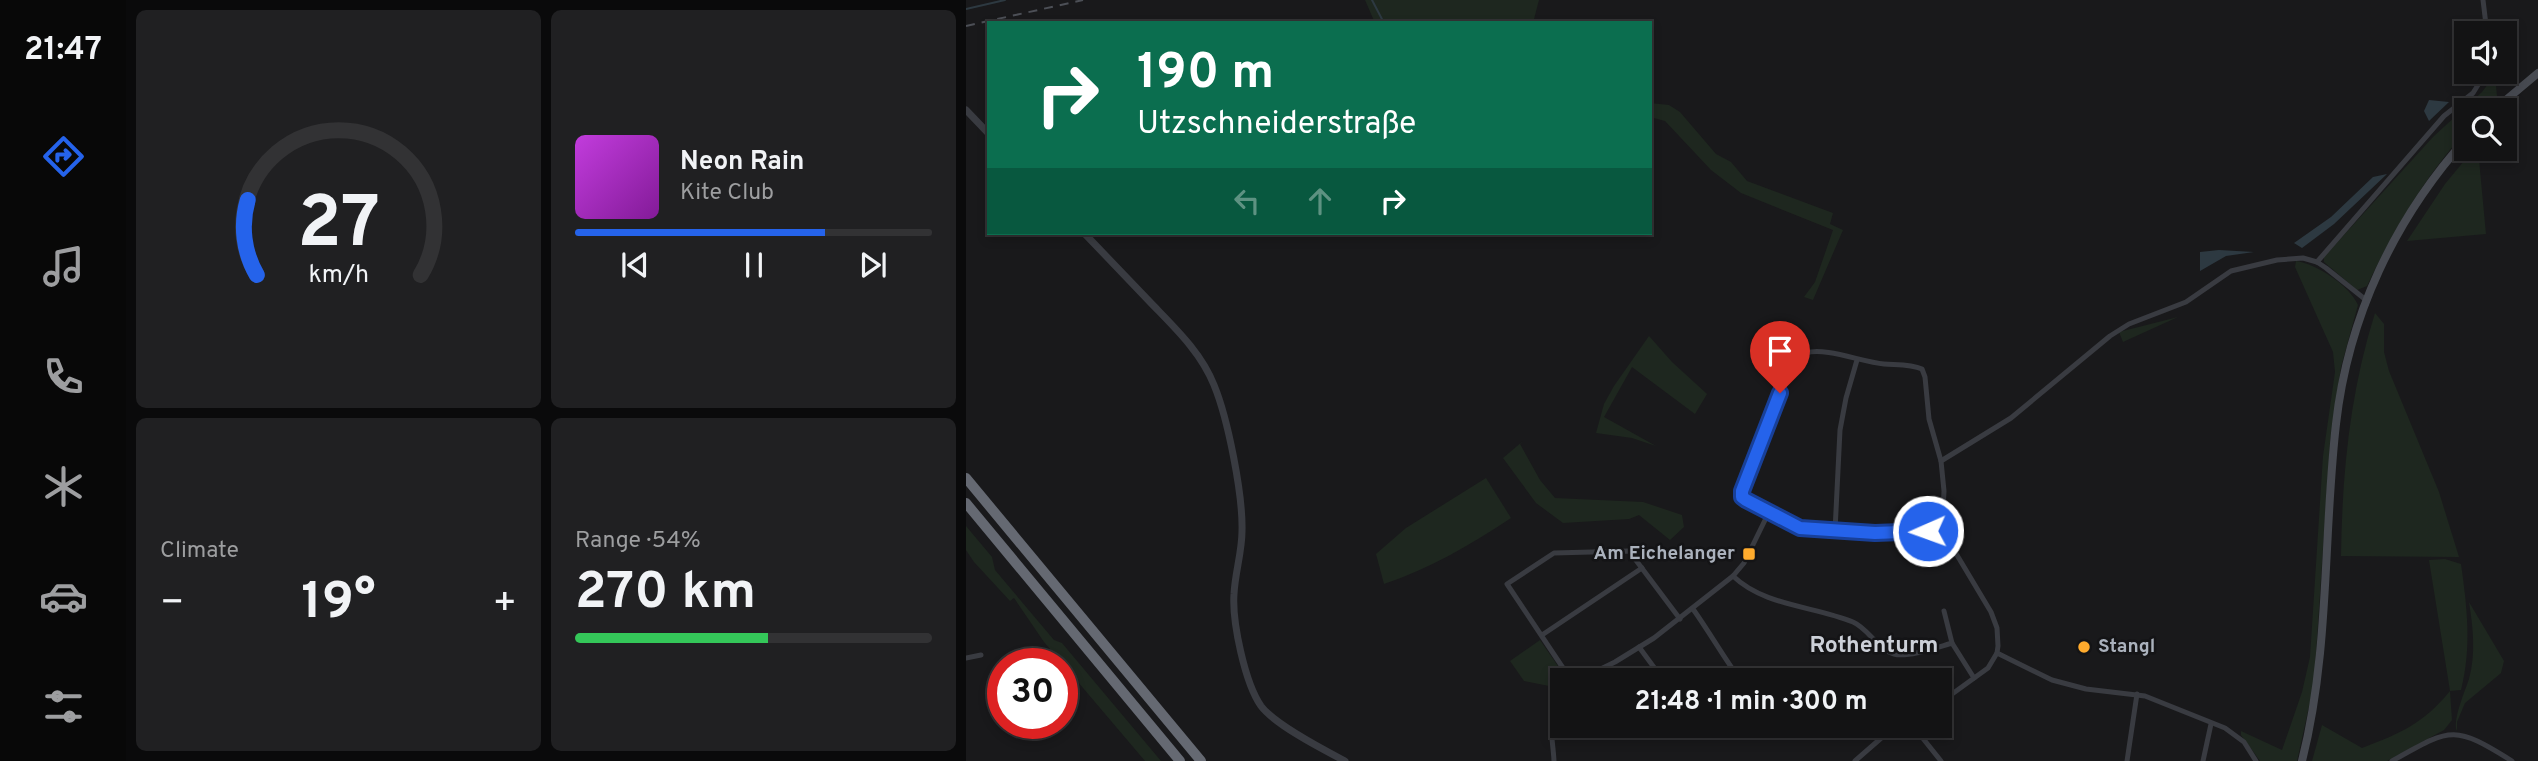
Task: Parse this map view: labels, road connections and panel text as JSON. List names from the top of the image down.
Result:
{
  "districts": ["Rothenturm"],
  "places": {
    "transit": ["Am Eichelanger"],
    "other": ["Stangl"]
  },
  "page": {
    "tabs": "21:47",
    "turn": ["190 m", "Utzschneiderstraße"],
    "song": ["Neon Rain", "Kite Club"],
    "tile": [
      "Climate",
      ["Range · 54%", "270 km"]
    ],
    "heat": ["−", "19°", "+"],
    "limit": "30",
    "trip": "21:48 · 1 min · 300 m",
    "gauge": ["27", "km/h"]
  }
}
